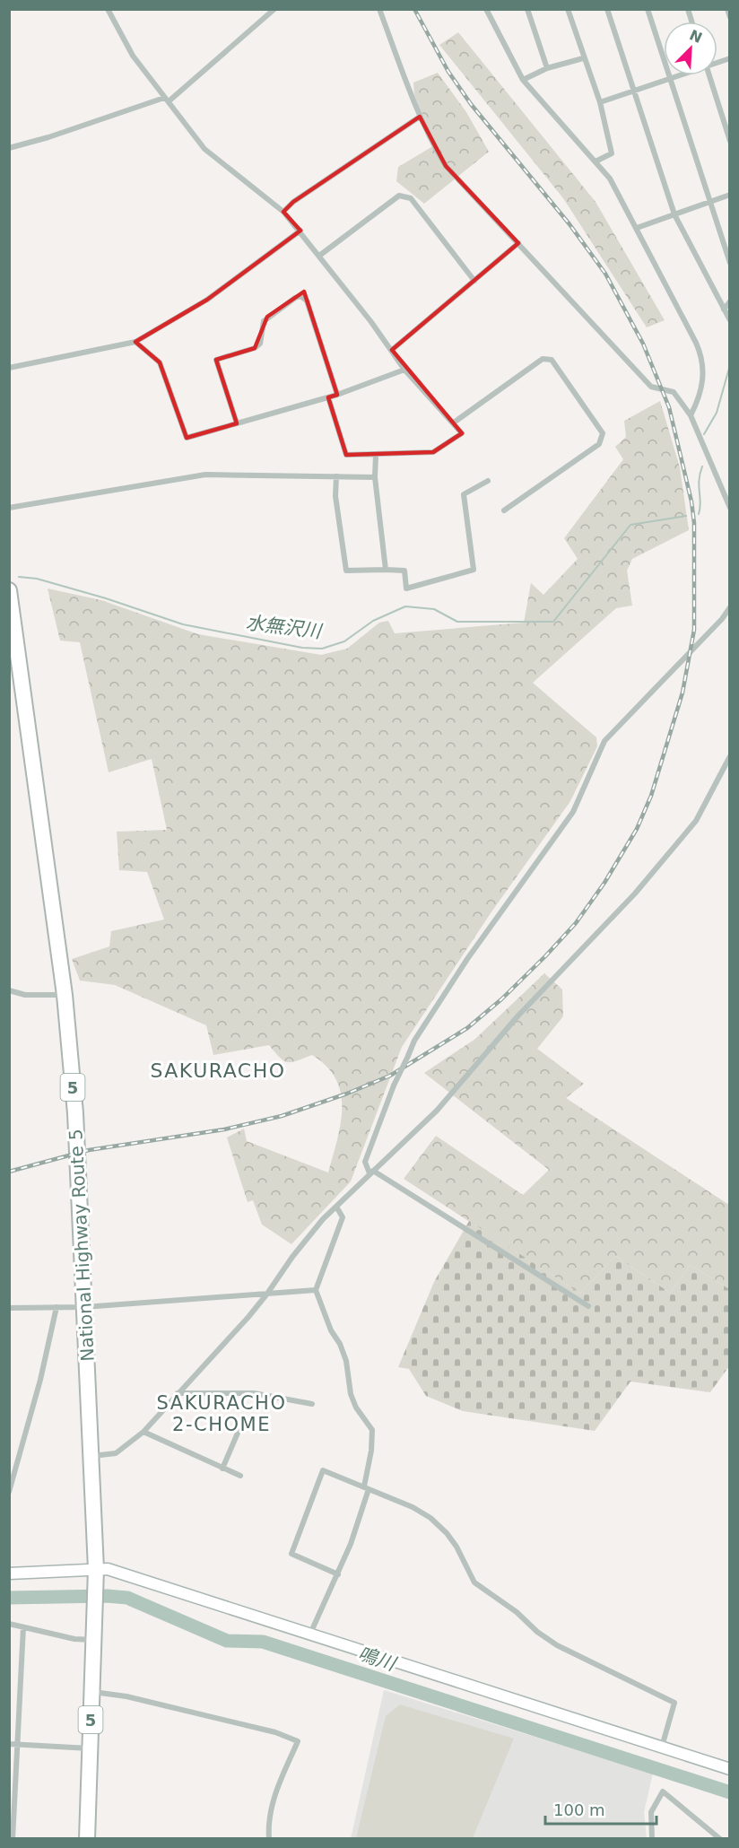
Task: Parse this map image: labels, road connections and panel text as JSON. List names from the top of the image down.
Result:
{
  "streets": {
    "highway": ["5", "National Highway Route 5"]
  },
  "districts": ["SAKURACHO", "SAKURACHO 2-CHOME"],
  "water": ["水無沢川", "鳴川"],
  "scale_bar": "100 m",
  "north": "top right"
}
